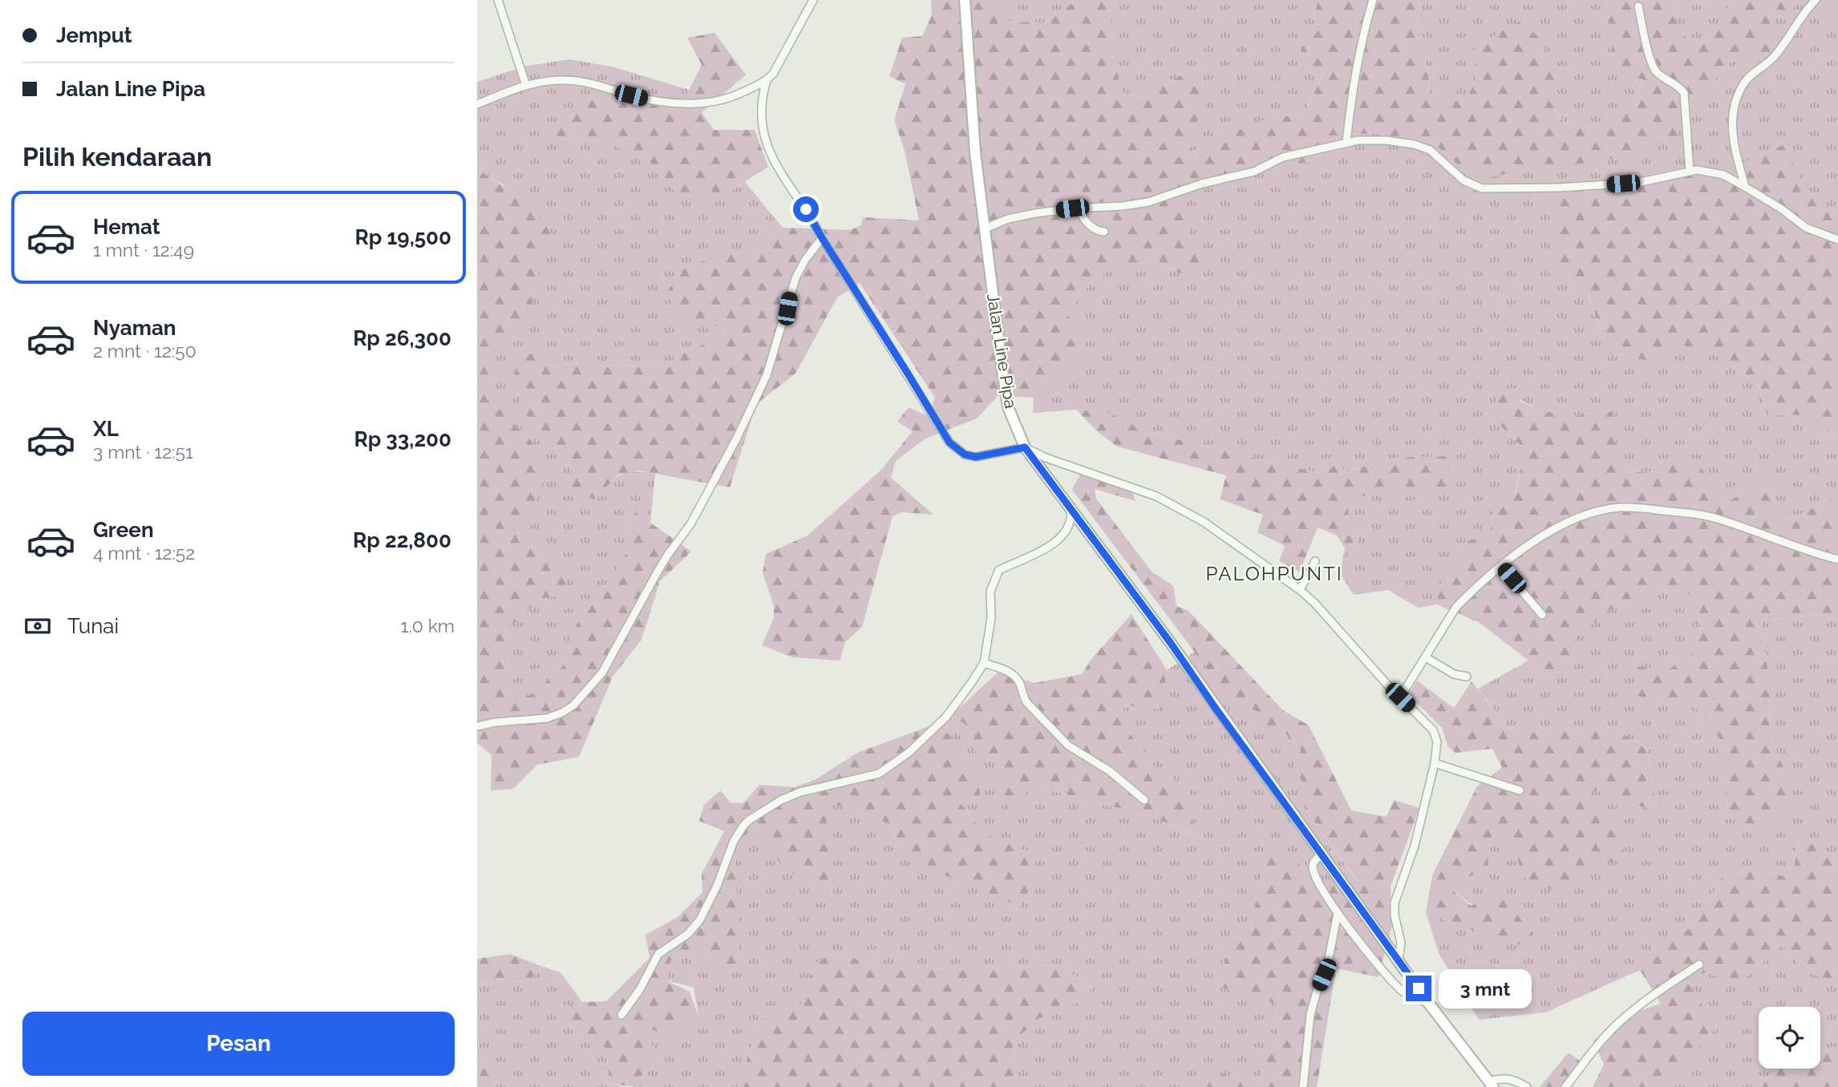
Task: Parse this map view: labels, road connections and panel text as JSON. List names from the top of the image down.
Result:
{
  "streets": {
    "main road": ["Jalan Line Pipa"]
  },
  "districts": ["PALOHPUNTI"],
  "page": {
    "banner": ["Jemput", "Jalan Line Pipa"],
    "heading": "Pilih kendaraan",
    "list": [
      {
        "name": "Hemat",
        "note": "1 mnt · 12:49",
        "value": "Rp 19,500"
      },
      {
        "name": "Nyaman",
        "note": "2 mnt · 12:50",
        "value": "Rp 26,300"
      },
      {
        "name": "XL",
        "note": "3 mnt · 12:51",
        "value": "Rp 33,200"
      },
      {
        "name": "Green",
        "note": "4 mnt · 12:52",
        "value": "Rp 22,800"
      }
    ],
    "pay": ["Tunai", "1.0 km"],
    "bubble": "3 mnt",
    "buttons": "Pesan"
  }
}
